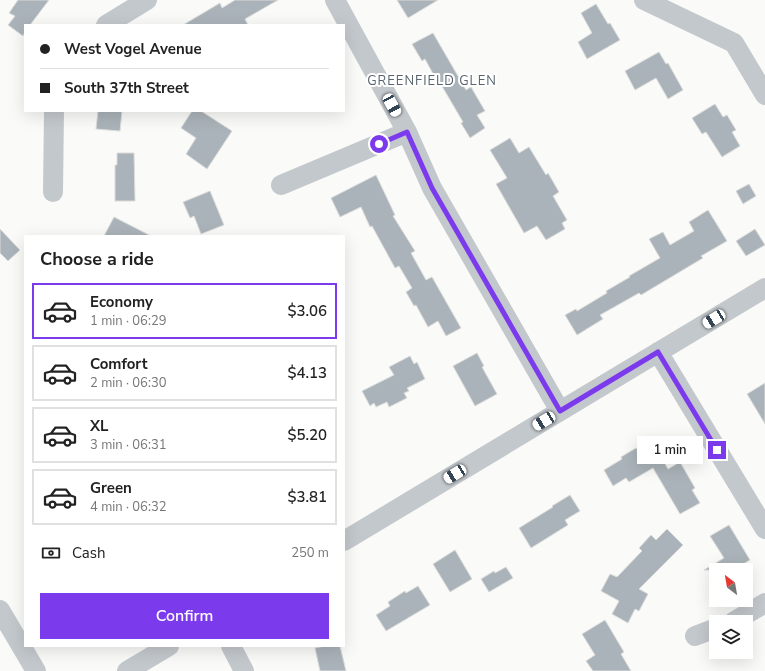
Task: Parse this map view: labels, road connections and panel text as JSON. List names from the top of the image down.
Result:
{
  "districts": ["GREENFIELD GLEN"],
  "north": "top left",
  "page": {
    "banner": ["West Vogel Avenue", "South 37th Street"],
    "heading": "Choose a ride",
    "list": [
      {
        "name": "Economy",
        "note": "1 min · 06:29",
        "value": "$3.06"
      },
      {
        "name": "Comfort",
        "note": "2 min · 06:30",
        "value": "$4.13"
      },
      {
        "name": "XL",
        "note": "3 min · 06:31",
        "value": "$5.20"
      },
      {
        "name": "Green",
        "note": "4 min · 06:32",
        "value": "$3.81"
      }
    ],
    "bubble": "1 min",
    "pay": ["Cash", "250 m"],
    "buttons": "Confirm"
  }
}
